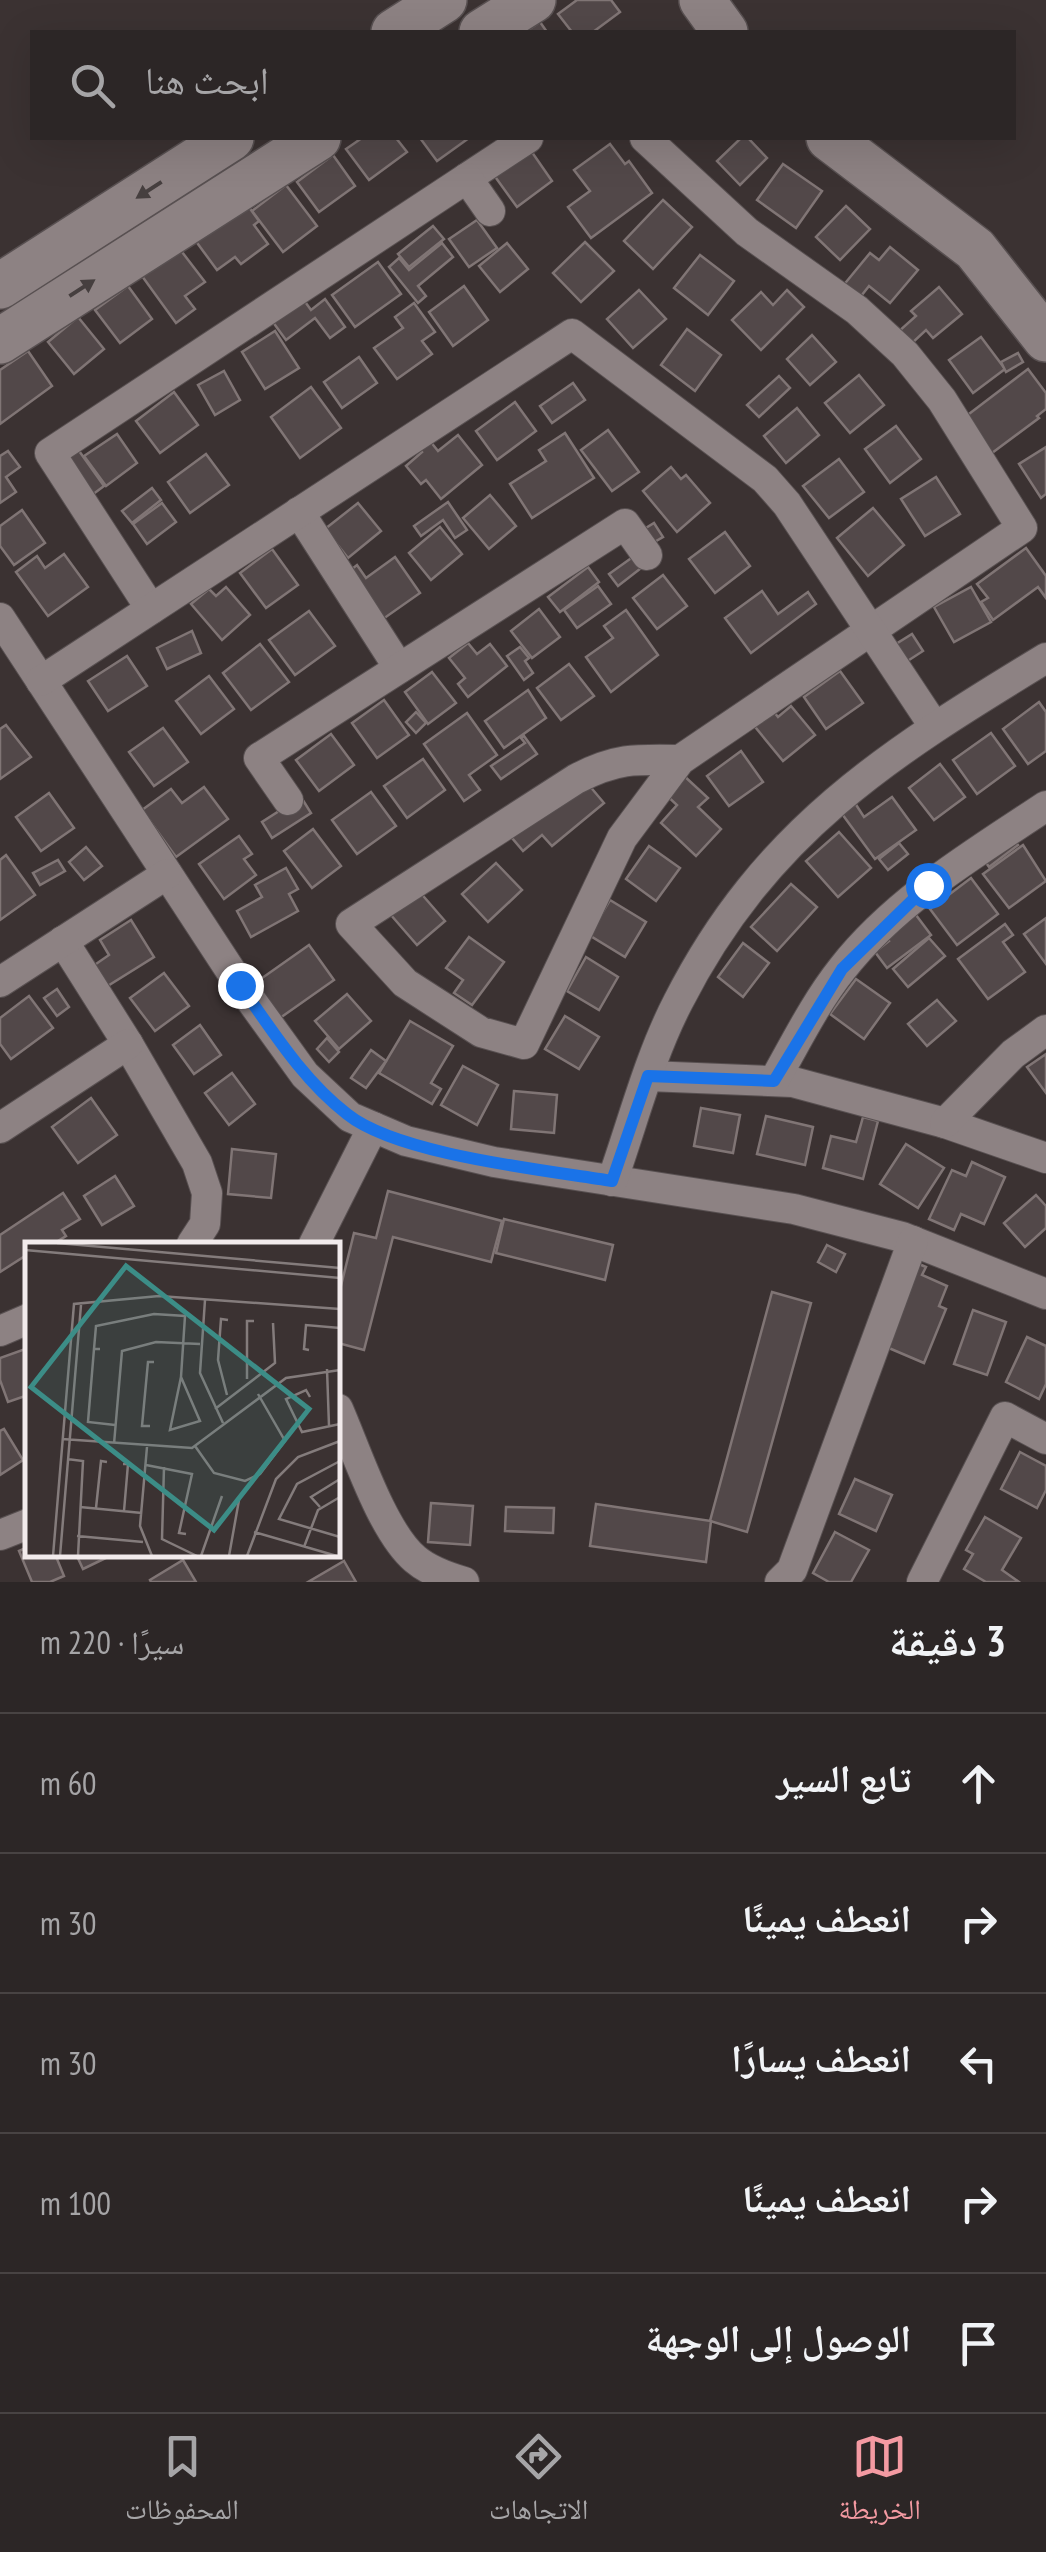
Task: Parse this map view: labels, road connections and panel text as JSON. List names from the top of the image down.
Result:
{
  "page": {
    "search": "ابحث هنا",
    "heading": ["3 دقيقة", "سيرًا · 220 m"],
    "list": [
      ["تابع السير", "60 m"],
      ["انعطف يمينًا", "30 m"],
      ["انعطف يسارًا", "30 m"],
      ["انعطف يمينًا", "100 m"],
      "الوصول إلى الوجهة"
    ],
    "nav": ["الخريطة", "الاتجاهات", "المحفوظات"]
  }
}
